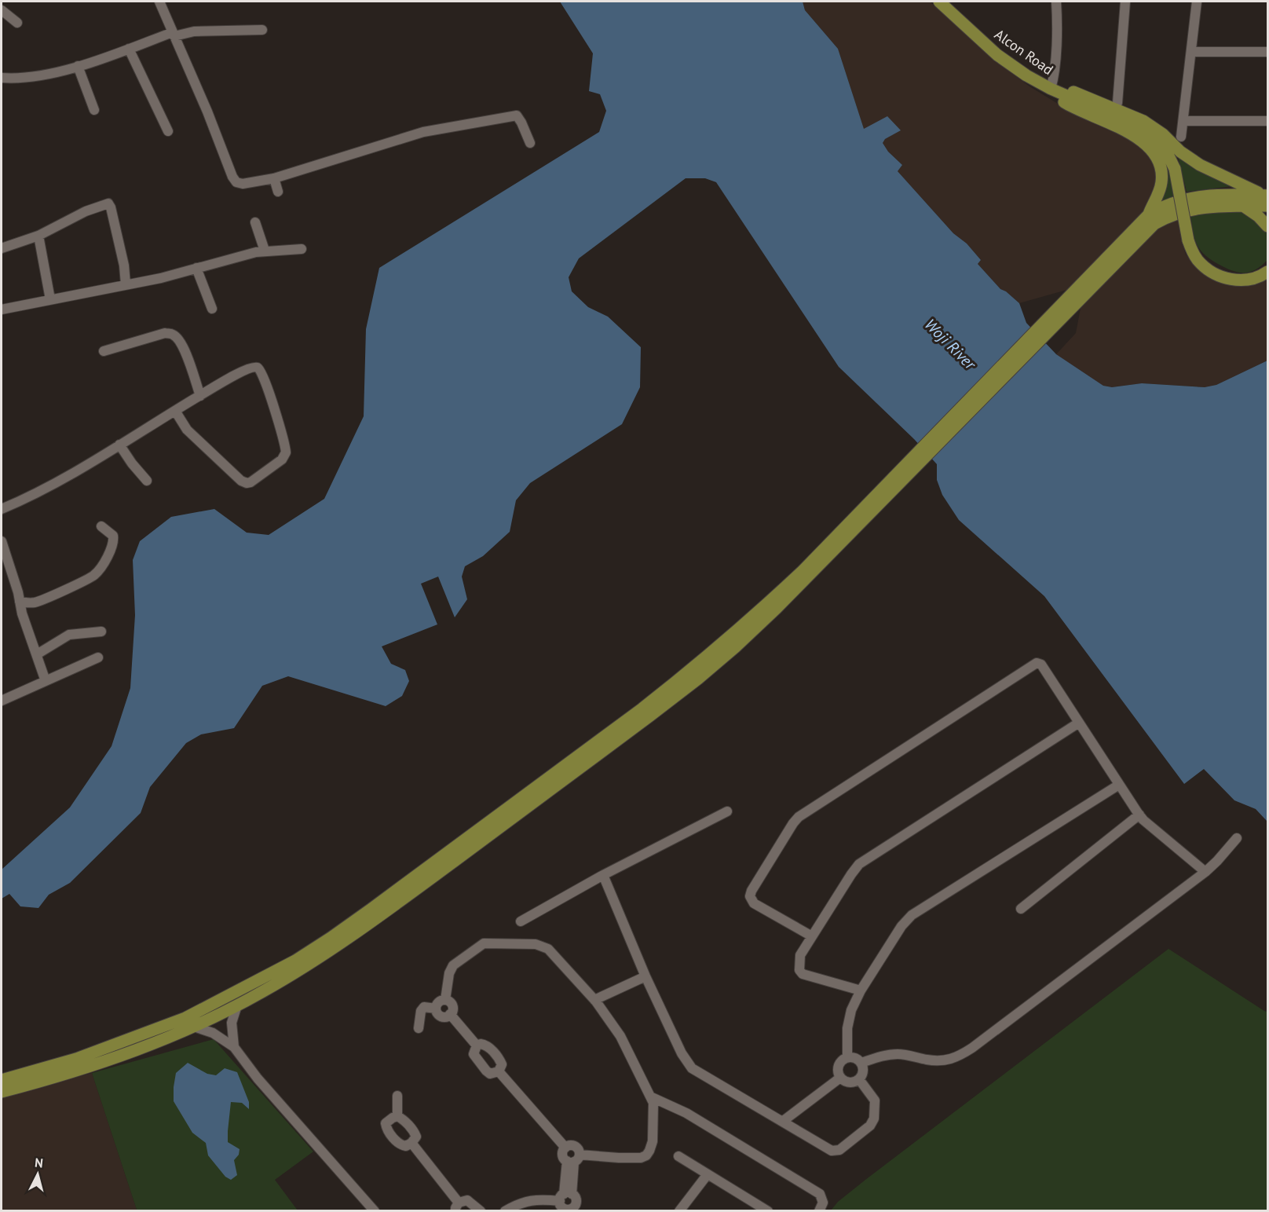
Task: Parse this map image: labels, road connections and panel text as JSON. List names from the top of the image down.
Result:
{
  "streets": {
    "main road": ["Alcon Road"]
  },
  "water": ["Woji River"],
  "north": "top"
}
